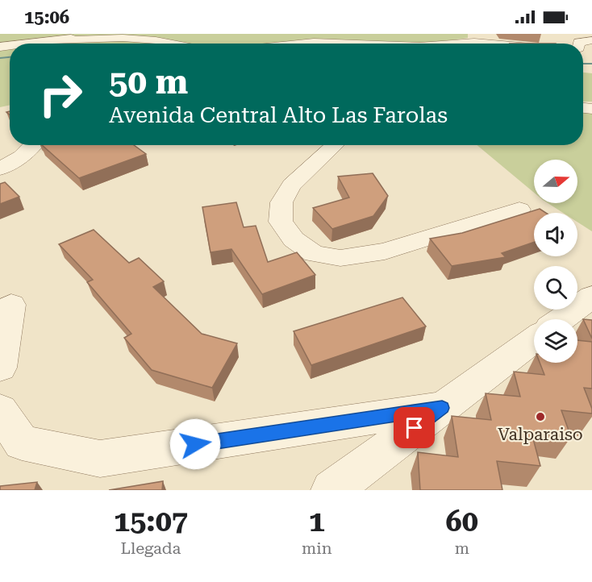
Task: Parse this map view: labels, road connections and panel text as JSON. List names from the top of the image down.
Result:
{
  "places": ["Valparaiso"],
  "north": "right",
  "page": {
    "status": "15:06",
    "turn": ["50 m", "Avenida Central Alto Las Farolas"],
    "eta": [
      "15:07",
      "Llegada",
      "1",
      "min",
      "60",
      "m"
    ]
  }
}
